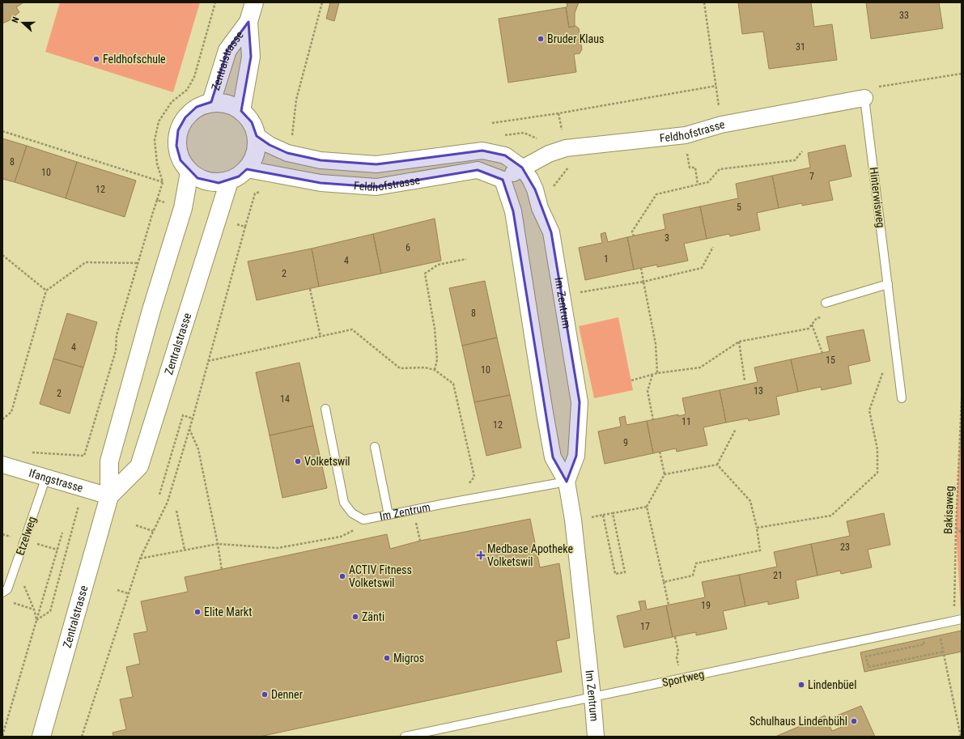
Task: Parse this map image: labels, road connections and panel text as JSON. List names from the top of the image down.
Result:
{
  "streets": {
    "street": [
      "Zentralstrasse",
      "Feldhofstrasse",
      "Im Zentrum",
      "Ifangstrasse"
    ],
    "lane": ["Hinterwisweg", "Etzelweg", "Sportweg"],
    "path": ["Bakisaweg"]
  },
  "crossings": [
    ["Zentralstrasse", "Feldhofstrasse"],
    ["Zentralstrasse", "Ifangstrasse"],
    ["Feldhofstrasse", "Hinterwisweg"],
    ["Feldhofstrasse", "Im Zentrum"],
    ["Im Zentrum", "Sportweg"],
    ["Ifangstrasse", "Etzelweg"],
    ["Bakisaweg", "Sportweg"]
  ],
  "places": {
    "other": [
      "Bruder Klaus",
      "Feldhofschule",
      "Volketswil",
      "ACTIV Fitness Volketswil",
      "Elite Markt",
      "Zänti",
      "Migros",
      "Lindenbüel",
      "Denner",
      "Schulhaus Lindenbühl"
    ],
    "health": ["Medbase Apotheke Volketswil"]
  },
  "house_numbers": [
    "33",
    "31",
    "8",
    "10",
    "7",
    "12",
    "5",
    "3",
    "6",
    "1",
    "4",
    "2",
    "8",
    "4",
    "15",
    "10",
    "13",
    "2",
    "14",
    "11",
    "12",
    "9",
    "23",
    "21",
    "19",
    "17"
  ],
  "north": "left"
}
